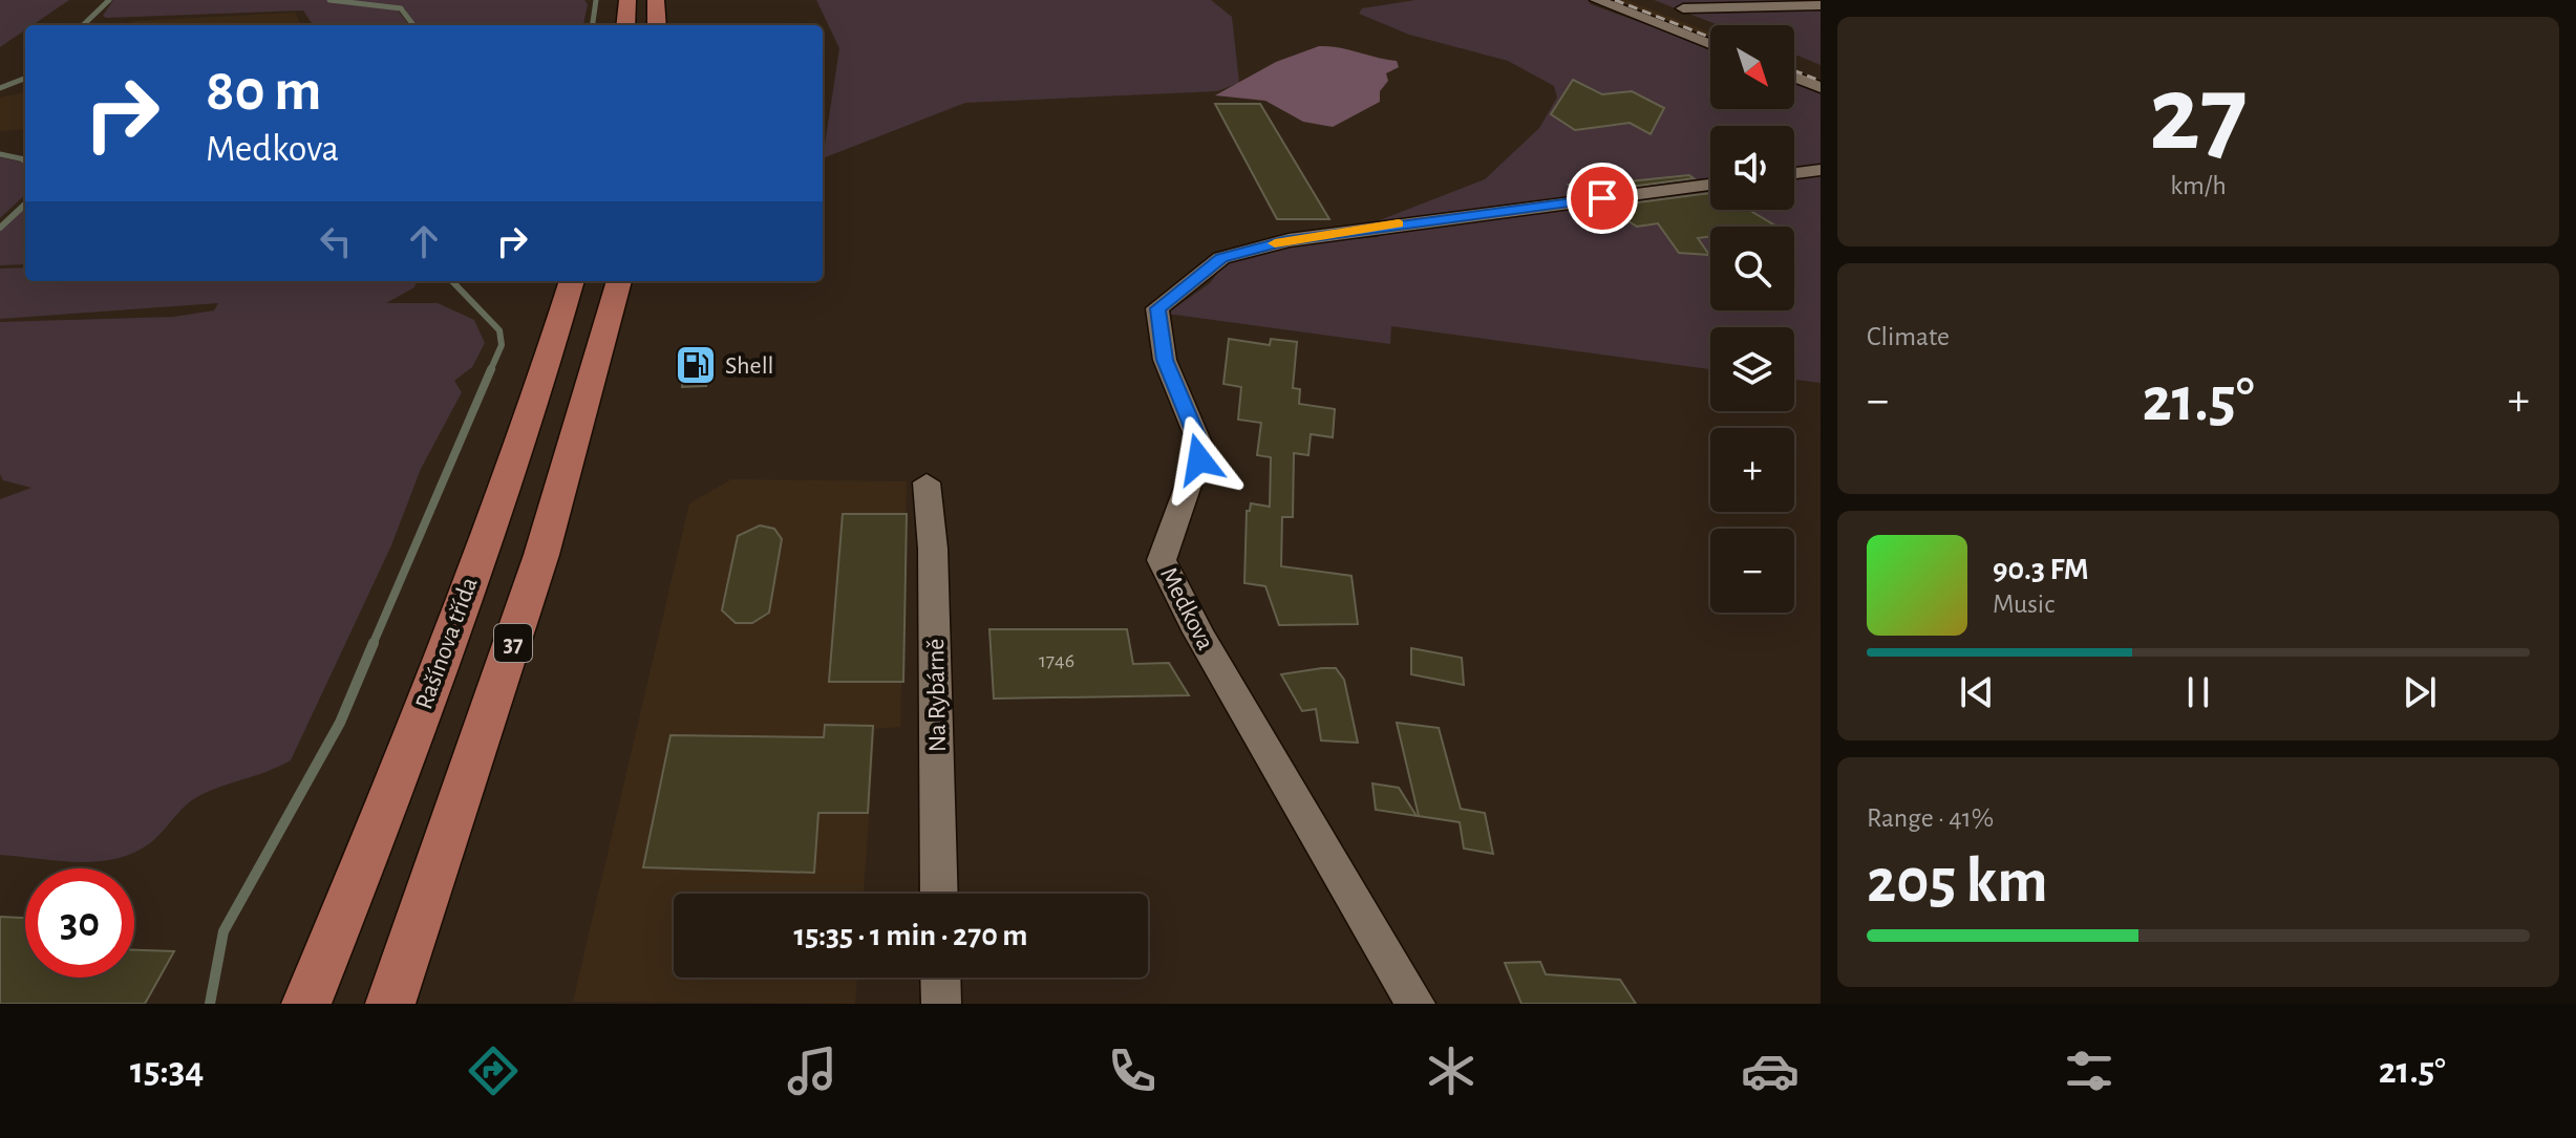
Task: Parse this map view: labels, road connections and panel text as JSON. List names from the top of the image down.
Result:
{
  "streets": {
    "main road": ["Rašínova třída", "37"],
    "street": ["Medkova", "Na Rybárně"]
  },
  "places": {
    "fuel station": ["Shell"]
  },
  "house_numbers": ["1746"],
  "north": "bottom right",
  "page": {
    "tile": [
      ["27", "km/h"],
      "Climate",
      ["Range · 41%", "205 km"]
    ],
    "map_buttons": ["+", "−"],
    "turn": ["80 m", "Medkova"],
    "heat": ["−", "21.5°", "+"],
    "song": ["90.3 FM", "Music"],
    "limit": "30",
    "trip": "15:35 · 1 min · 270 m",
    "tabs": ["15:34", "21.5°"]
  }
}
